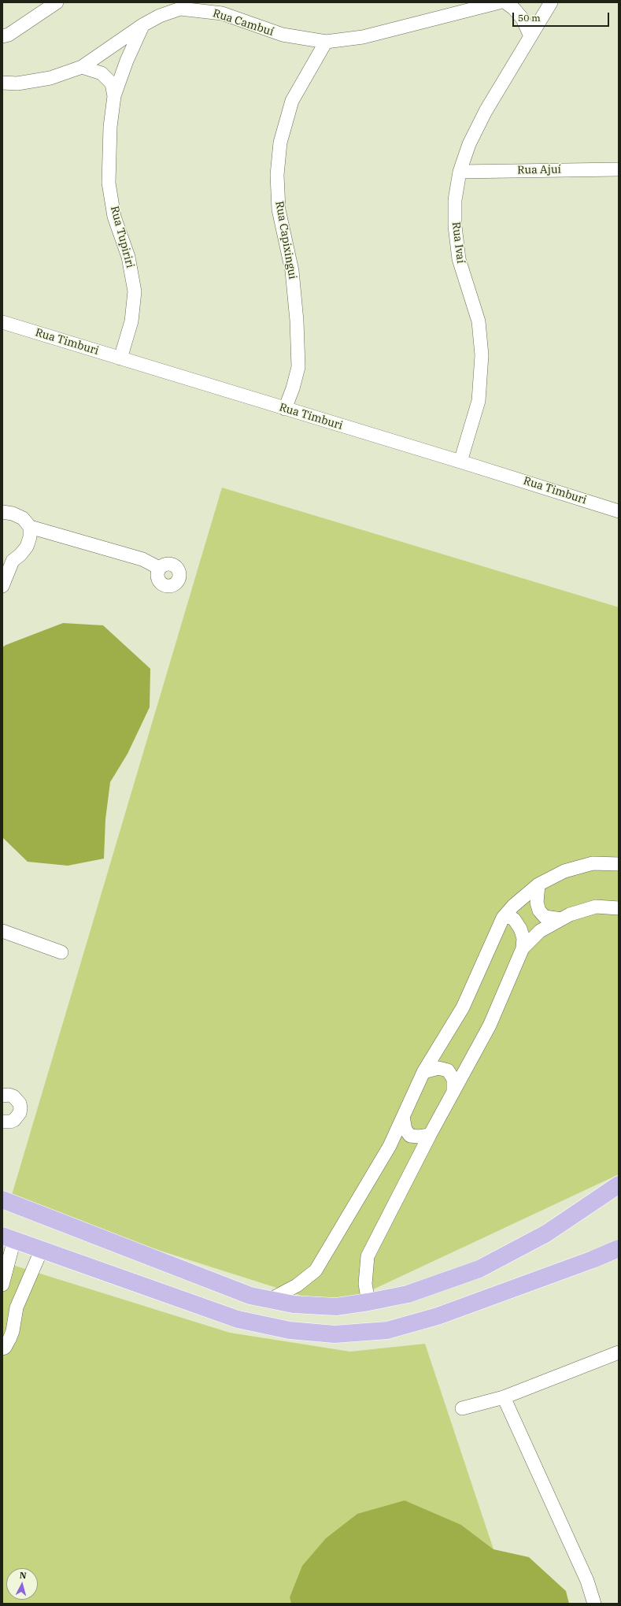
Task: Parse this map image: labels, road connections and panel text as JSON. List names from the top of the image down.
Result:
{
  "streets": {
    "street": [
      "Rua Cambuí",
      "Rua Ajuí",
      "Rua Tupiriri",
      "Rua Capixingui",
      "Rua Ivaí",
      "Rua Timburi"
    ]
  },
  "crossings": [
    ["Rua Cambuí", "Rua Tupiriri"],
    ["Rua Cambuí", "Rua Capixingui"],
    ["Rua Ajuí", "Rua Ivaí"],
    ["Rua Tupiriri", "Rua Timburi"],
    ["Rua Capixingui", "Rua Timburi"],
    ["Rua Ivaí", "Rua Timburi"]
  ],
  "scale_bar": "50 m",
  "north": "top"
}
